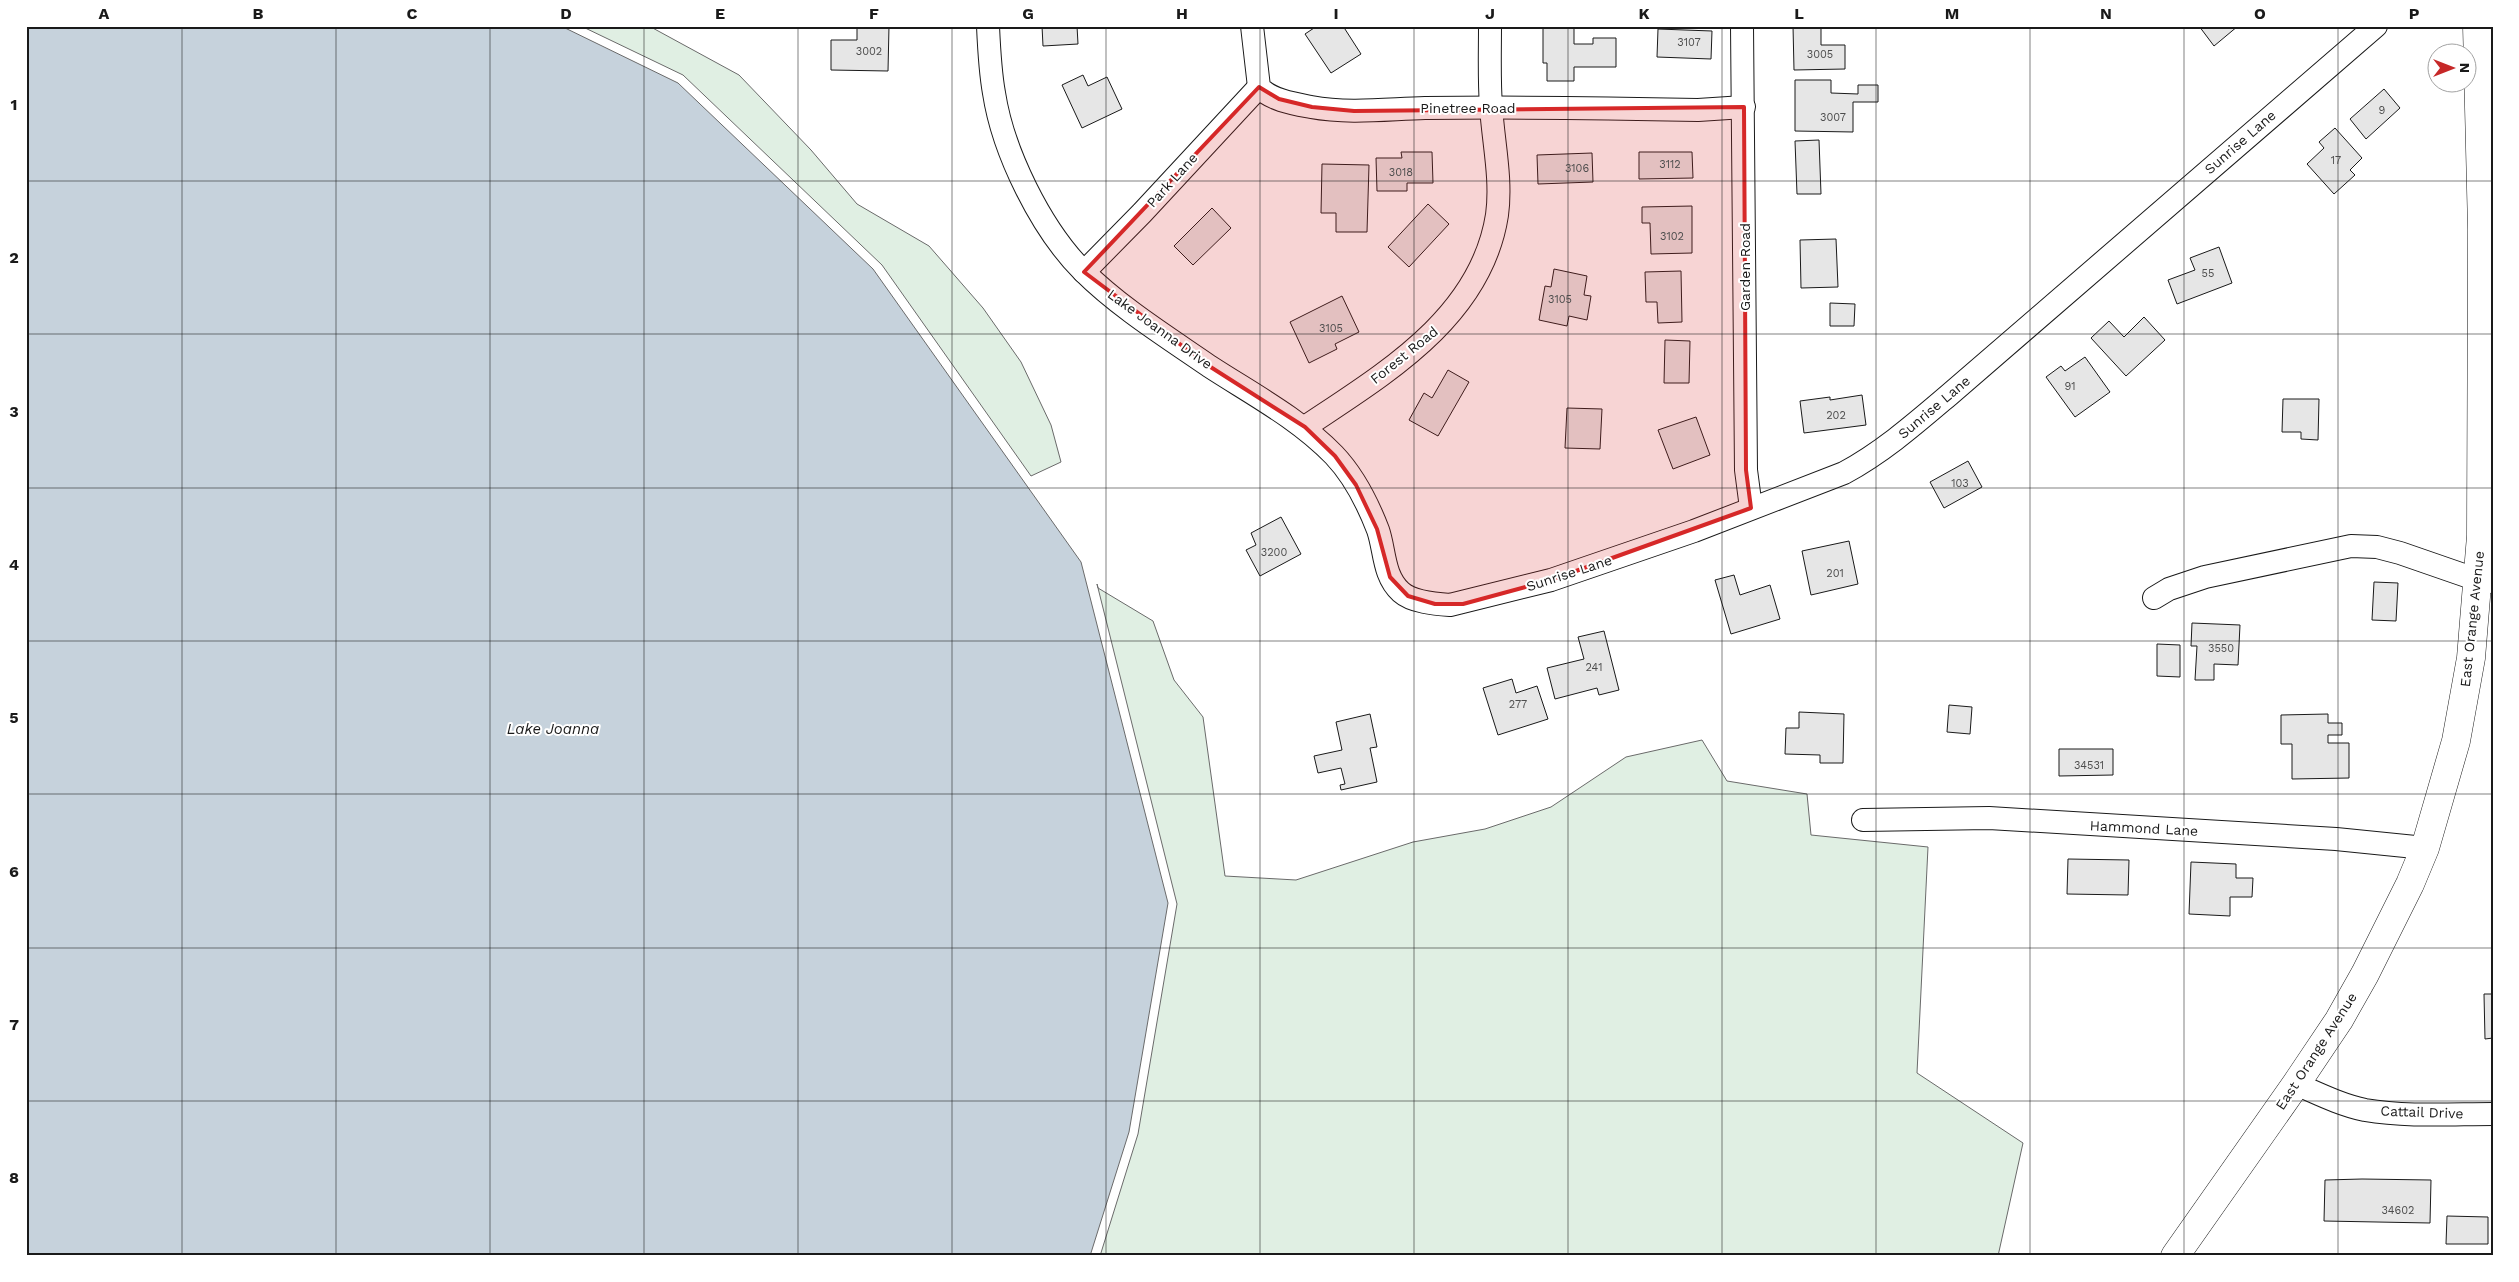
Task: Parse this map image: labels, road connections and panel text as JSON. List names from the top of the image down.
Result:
{
  "streets": {
    "main road": ["East Orange Avenue"],
    "street": [
      "Pinetree Road",
      "Sunrise Lane",
      "Park Lane",
      "Garden Road",
      "Lake Joanna Drive",
      "Forest Road",
      "Hammond Lane",
      "Cattail Drive"
    ]
  },
  "crossings": [
    ["Pinetree Road", "Park Lane"],
    ["Pinetree Road", "Garden Road"],
    ["Pinetree Road", "Forest Road"],
    ["Sunrise Lane", "Garden Road"],
    ["Sunrise Lane", "Lake Joanna Drive"],
    ["Park Lane", "Lake Joanna Drive"],
    ["Lake Joanna Drive", "Forest Road"],
    ["East Orange Avenue", "Hammond Lane"],
    ["East Orange Avenue", "Cattail Drive"]
  ],
  "water": ["Lake Joanna"],
  "house_numbers": [
    "3107",
    "3002",
    "3005",
    "9",
    "3007",
    "17",
    "3112",
    "3106",
    "3018",
    "3102",
    "55",
    "3105",
    "3105",
    "91",
    "202",
    "103",
    "3200",
    "201",
    "3550",
    "241",
    "277",
    "34531",
    "34602"
  ],
  "north": "right",
  "grid": {
    "columns": [
      "A",
      "B",
      "C",
      "D",
      "E",
      "F",
      "G",
      "H",
      "I",
      "J",
      "K",
      "L",
      "M",
      "N",
      "O",
      "P"
    ],
    "rows": [
      "1",
      "2",
      "3",
      "4",
      "5",
      "6",
      "7",
      "8"
    ]
  }
}
